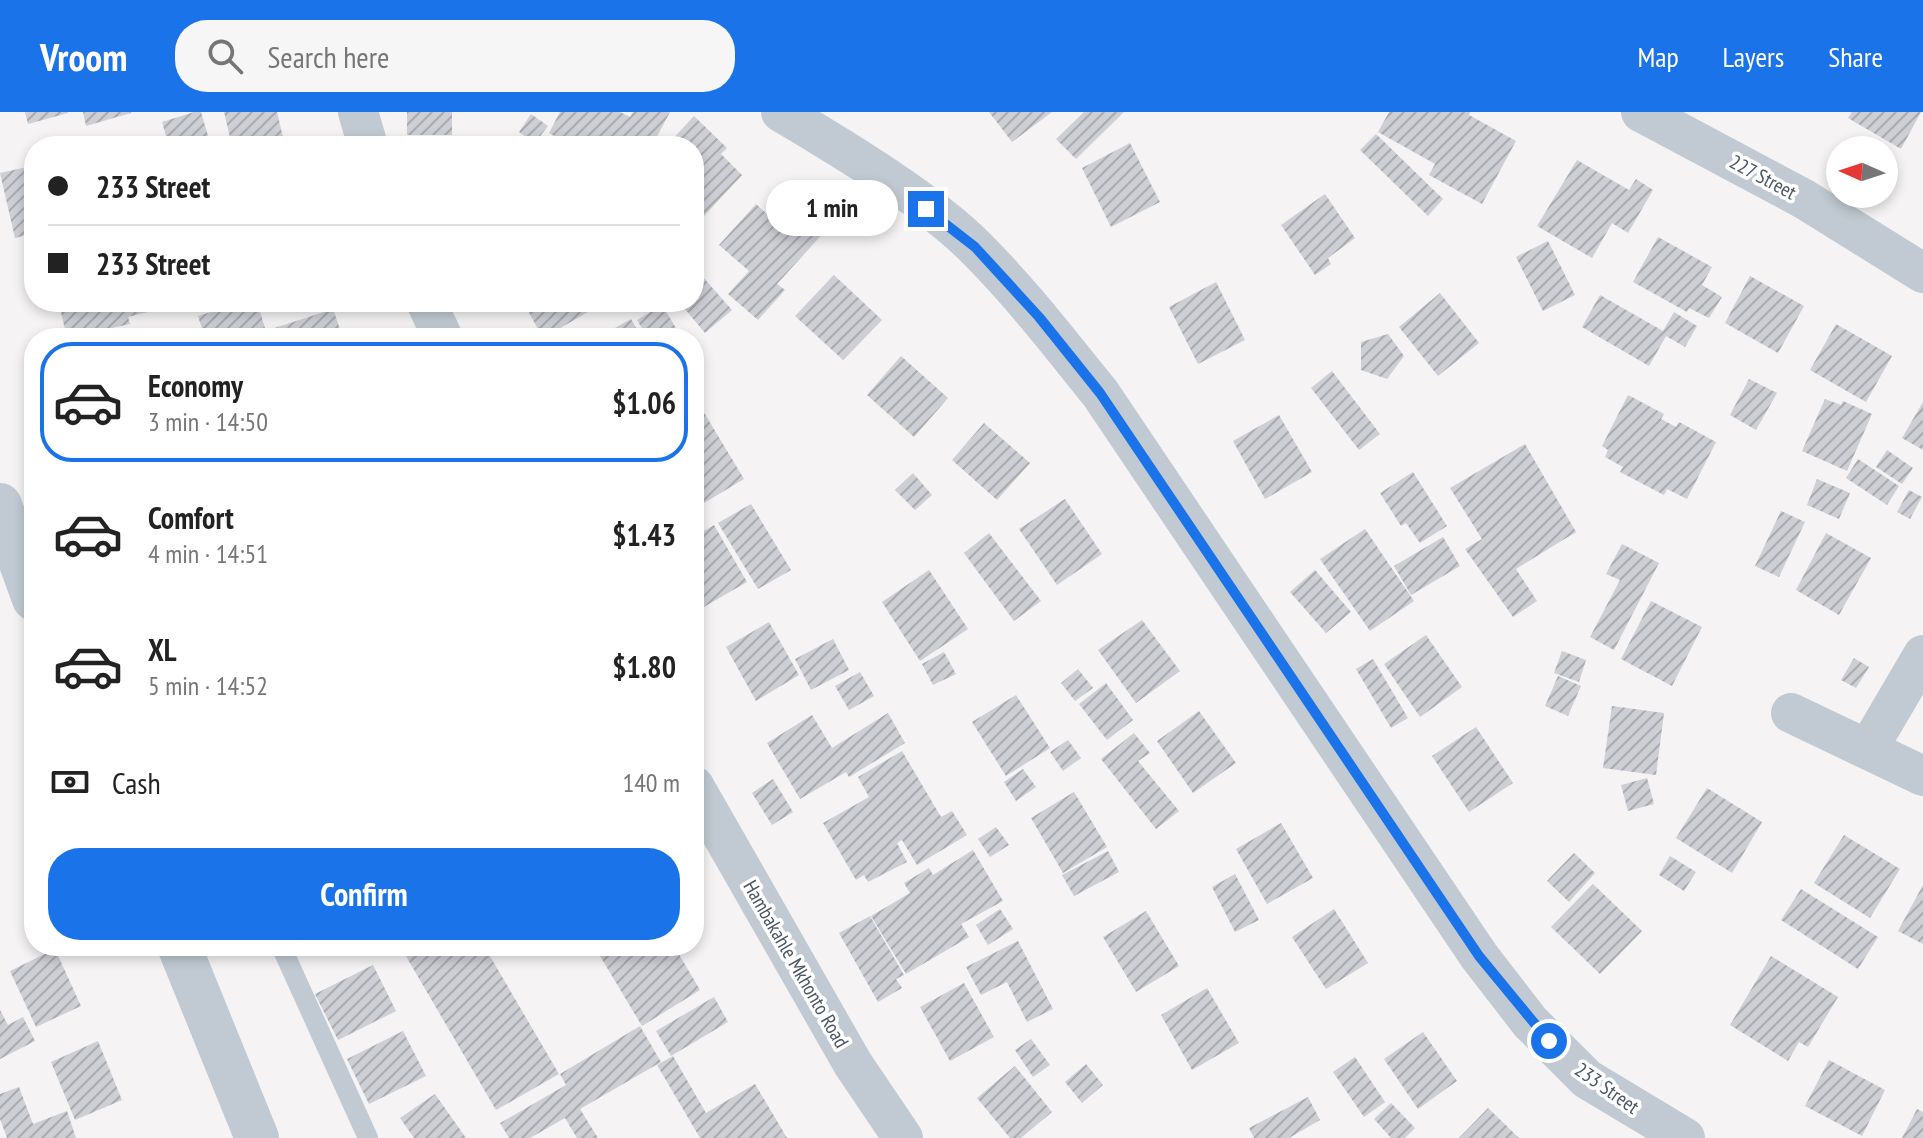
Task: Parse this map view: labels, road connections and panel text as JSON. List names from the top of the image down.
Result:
{
  "streets": {
    "street": ["227 Street", "Hambakahle Mkhonto Road", "233 Street"]
  },
  "north": "left",
  "page": {
    "header": "Vroom",
    "search": "Search here",
    "nav": ["Map", "Layers", "Share"],
    "banner": ["233 Street", "233 Street"],
    "bubble": "1 min",
    "list": [
      {
        "name": "Economy",
        "note": "3 min · 14:50",
        "value": "$1.06"
      },
      {
        "name": "Comfort",
        "note": "4 min · 14:51",
        "value": "$1.43"
      },
      {
        "name": "XL",
        "note": "5 min · 14:52",
        "value": "$1.80"
      }
    ],
    "pay": ["Cash", "140 m"],
    "buttons": "Confirm"
  }
}
